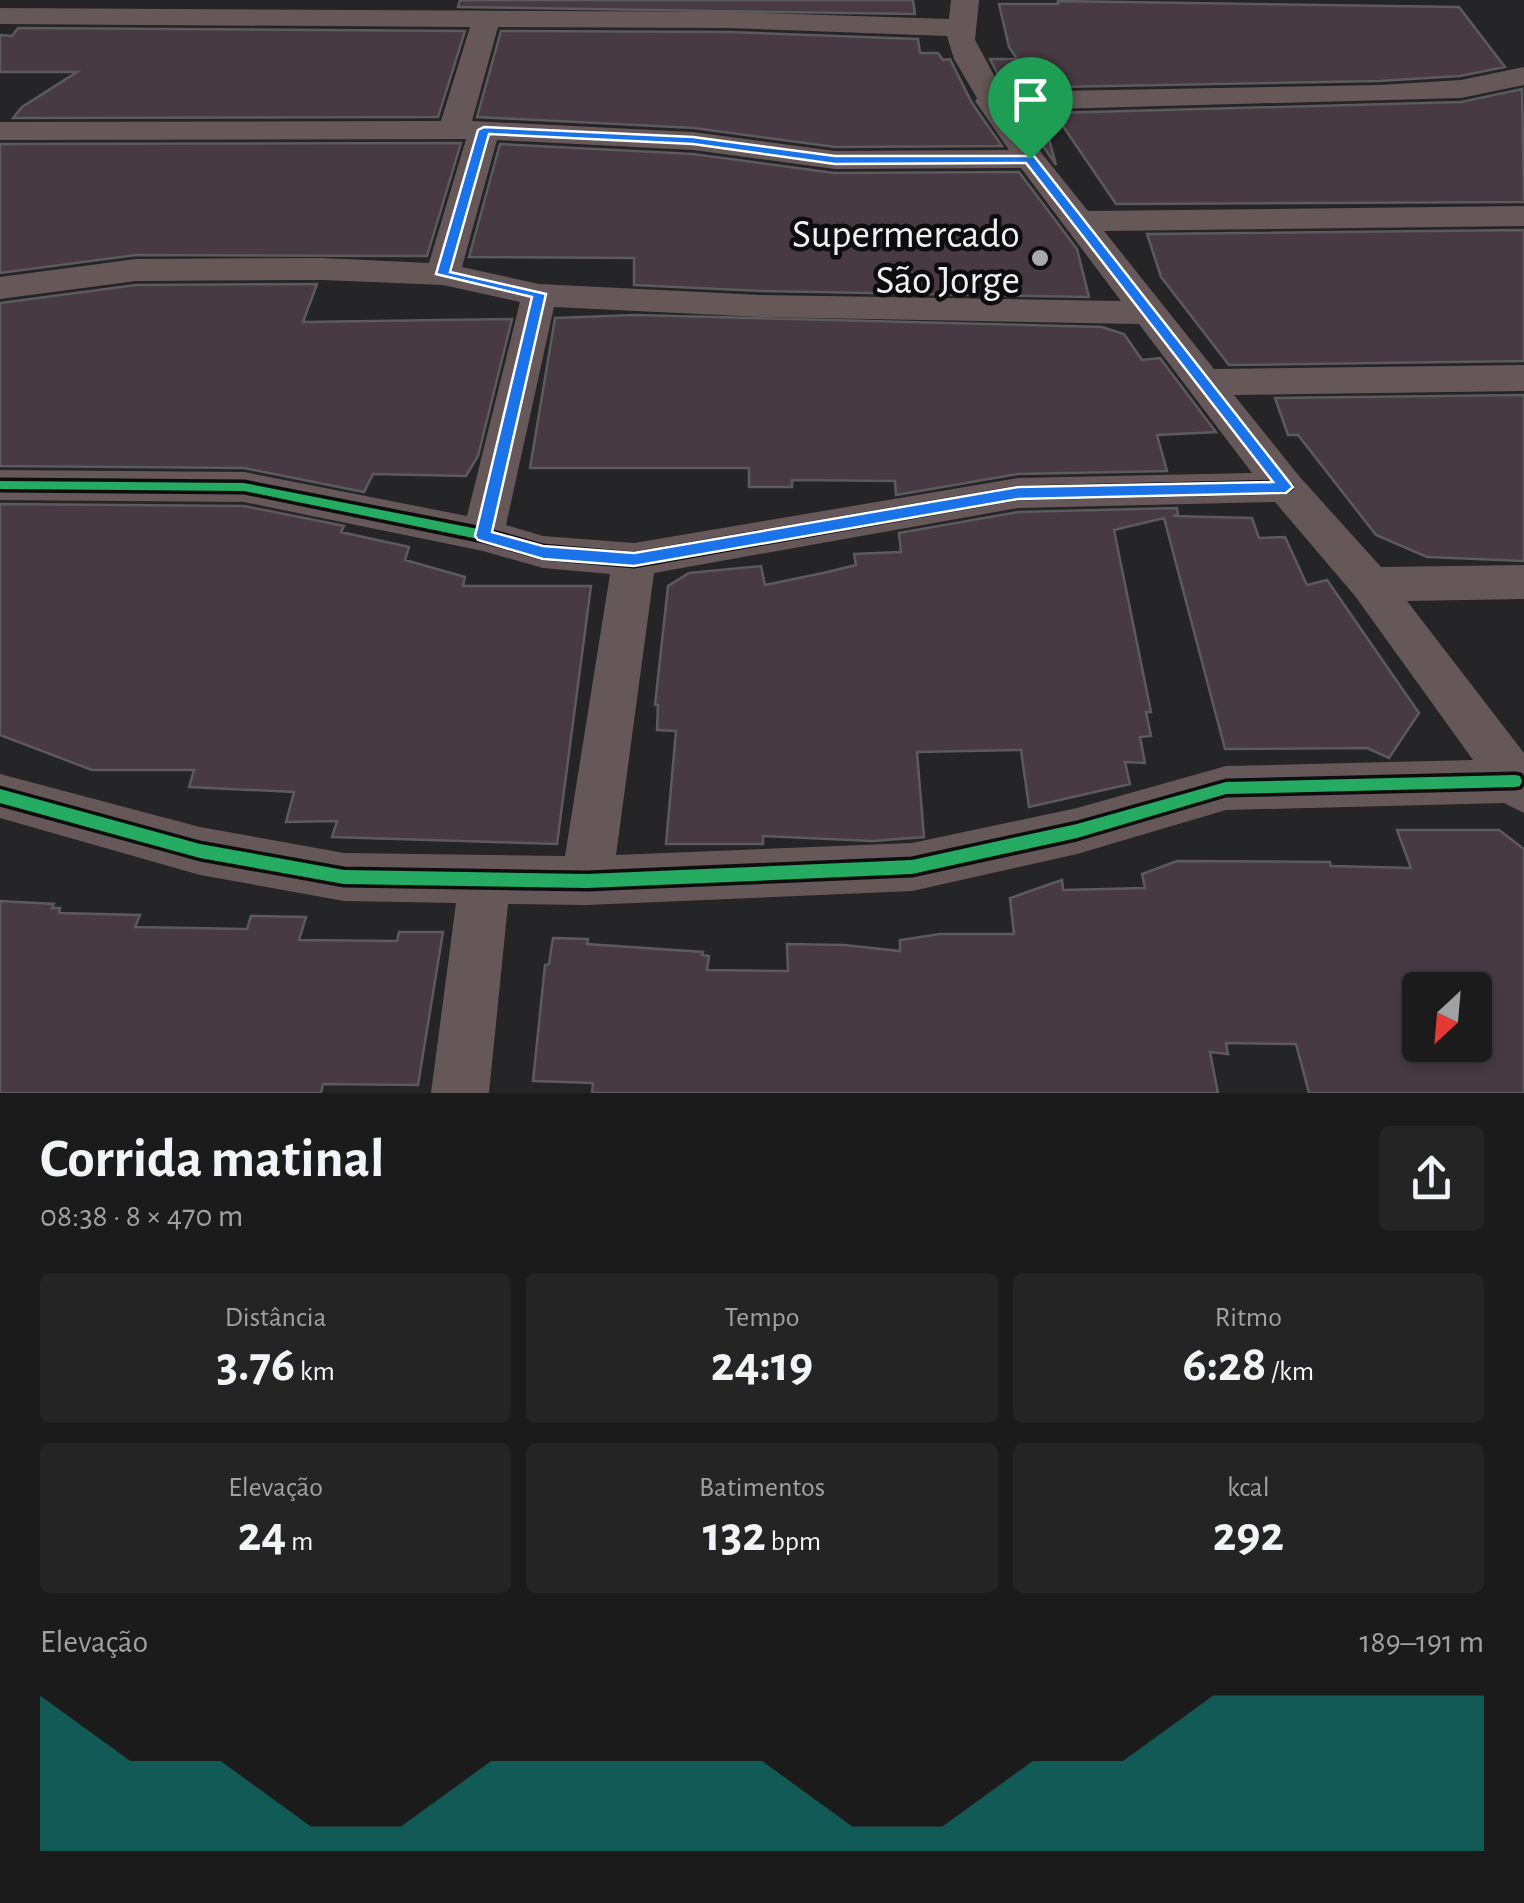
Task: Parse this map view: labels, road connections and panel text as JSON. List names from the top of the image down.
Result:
{
  "places": ["Supermercado São Jorge"],
  "north": "bottom left",
  "page": {
    "heading": ["Corrida matinal", "08:38 · 8 × 470 m"],
    "stats": [
      ["Distância", "3.76 km"],
      ["Tempo", "24:19"],
      ["Ritmo", "6:28 /km"],
      ["Elevação", "24 m"],
      ["Batimentos", "132 bpm"],
      ["kcal", "292"]
    ],
    "chart": ["Elevação", "189–191 m"]
  }
}
